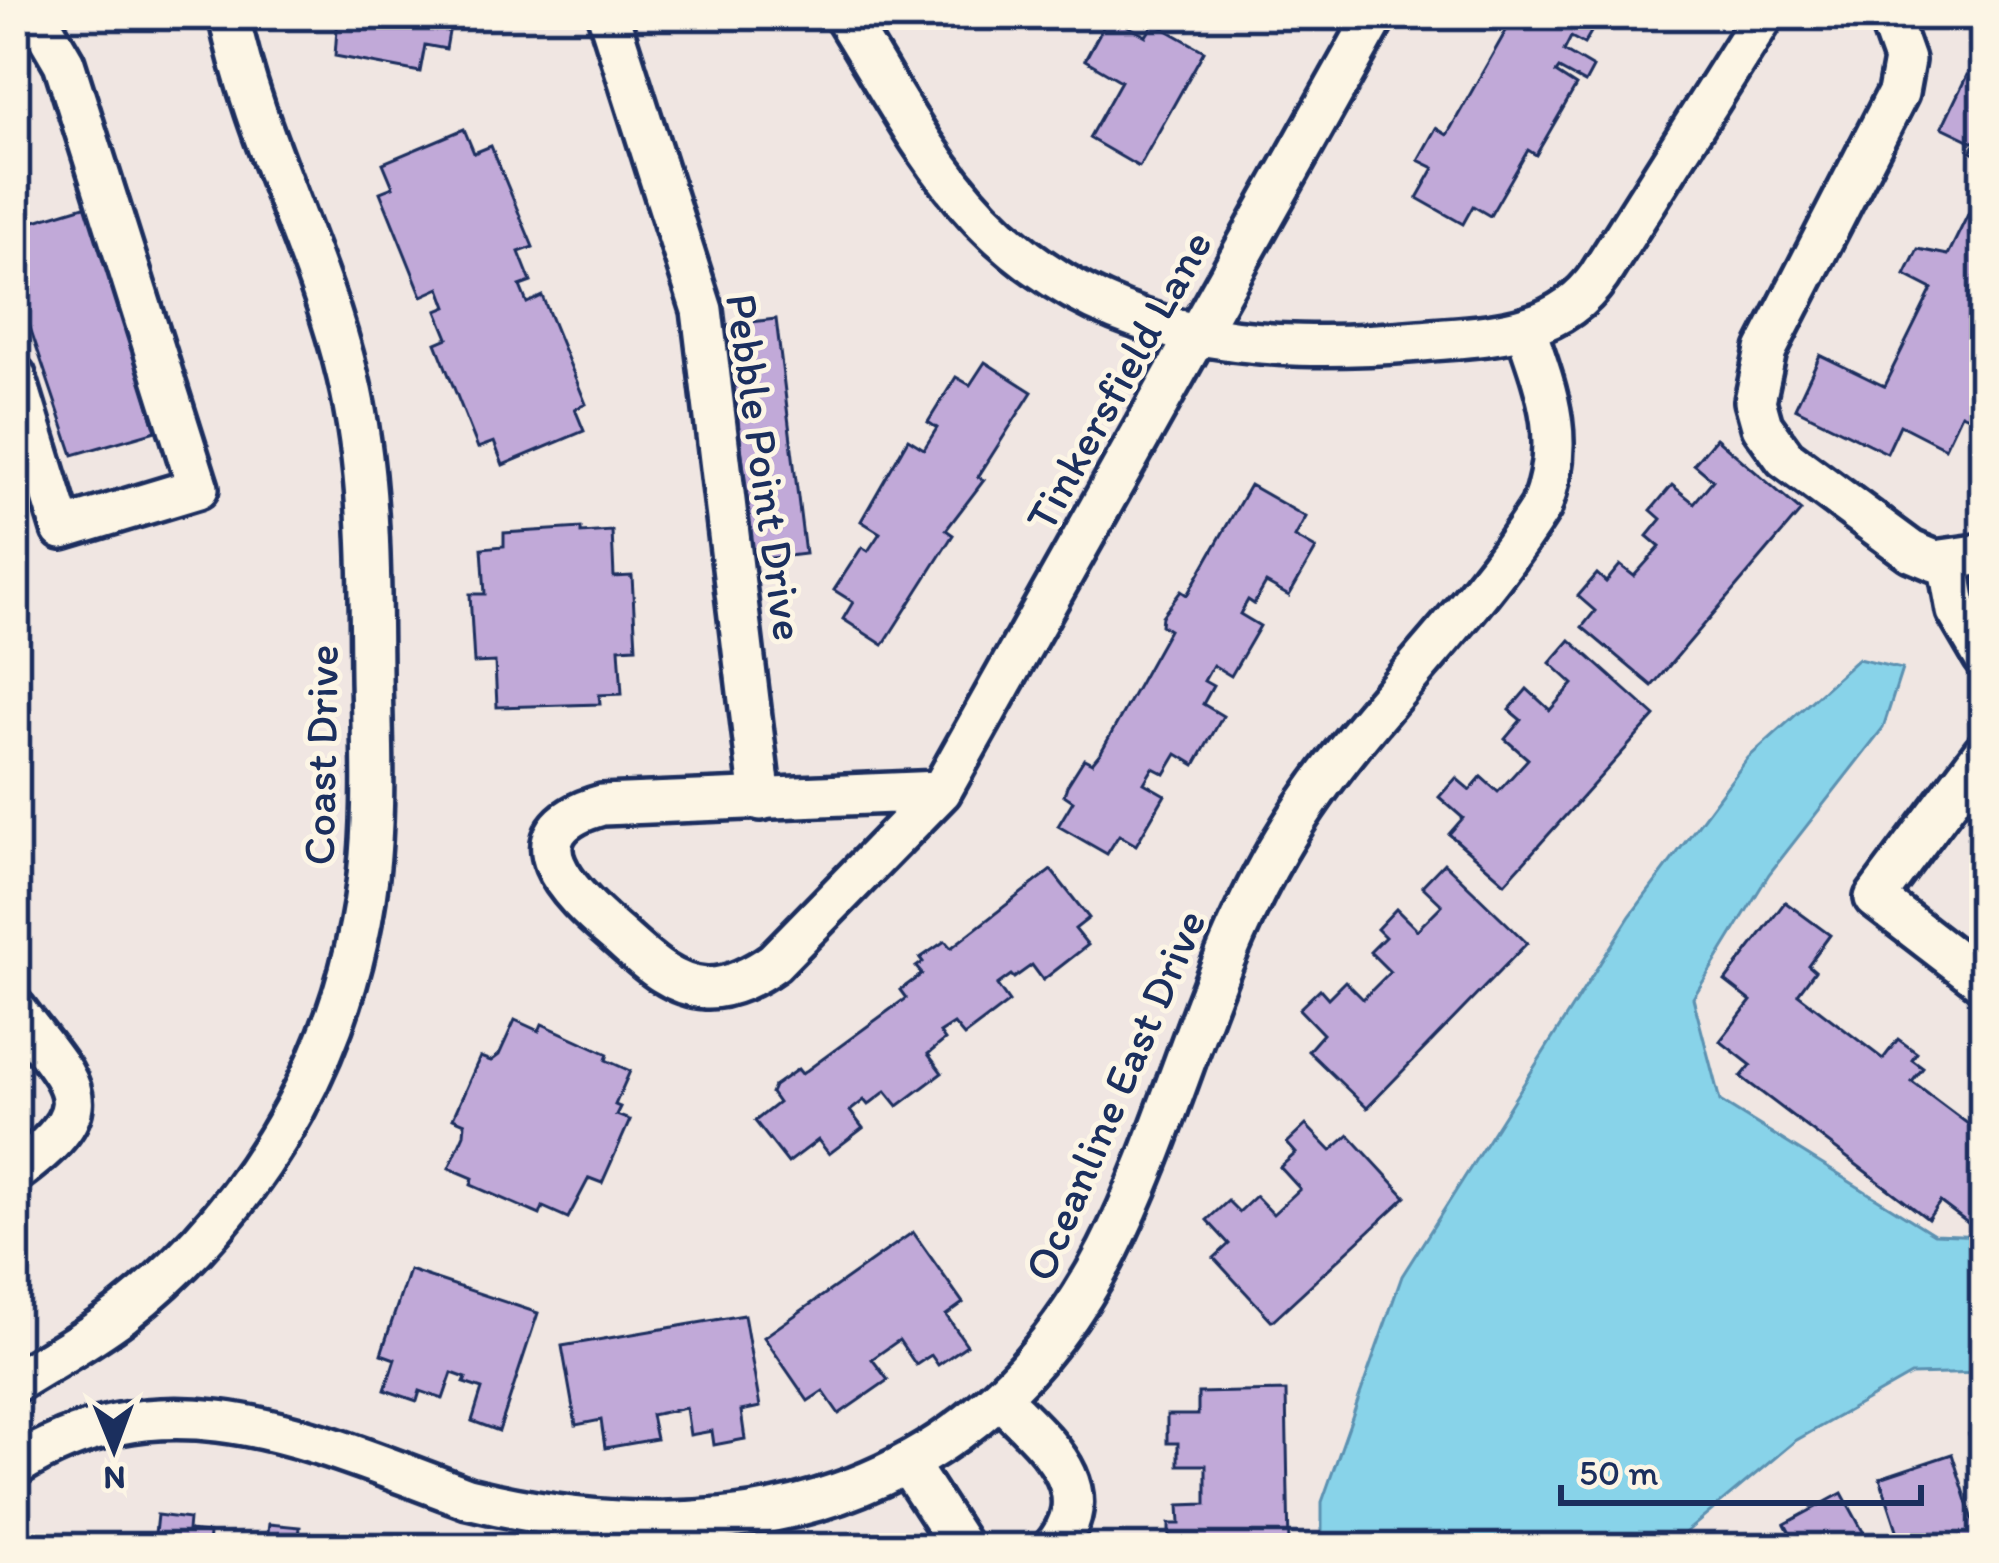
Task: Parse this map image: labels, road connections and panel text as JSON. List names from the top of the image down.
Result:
{
  "streets": {
    "street": [
      "Tinkersfield Lane",
      "Pebble Point Drive",
      "Coast Drive",
      "Oceanline East Drive"
    ]
  },
  "crossings": [
    ["Tinkersfield Lane", "Pebble Point Drive"]
  ],
  "scale_bar": "50 m",
  "north": "bottom"
}
